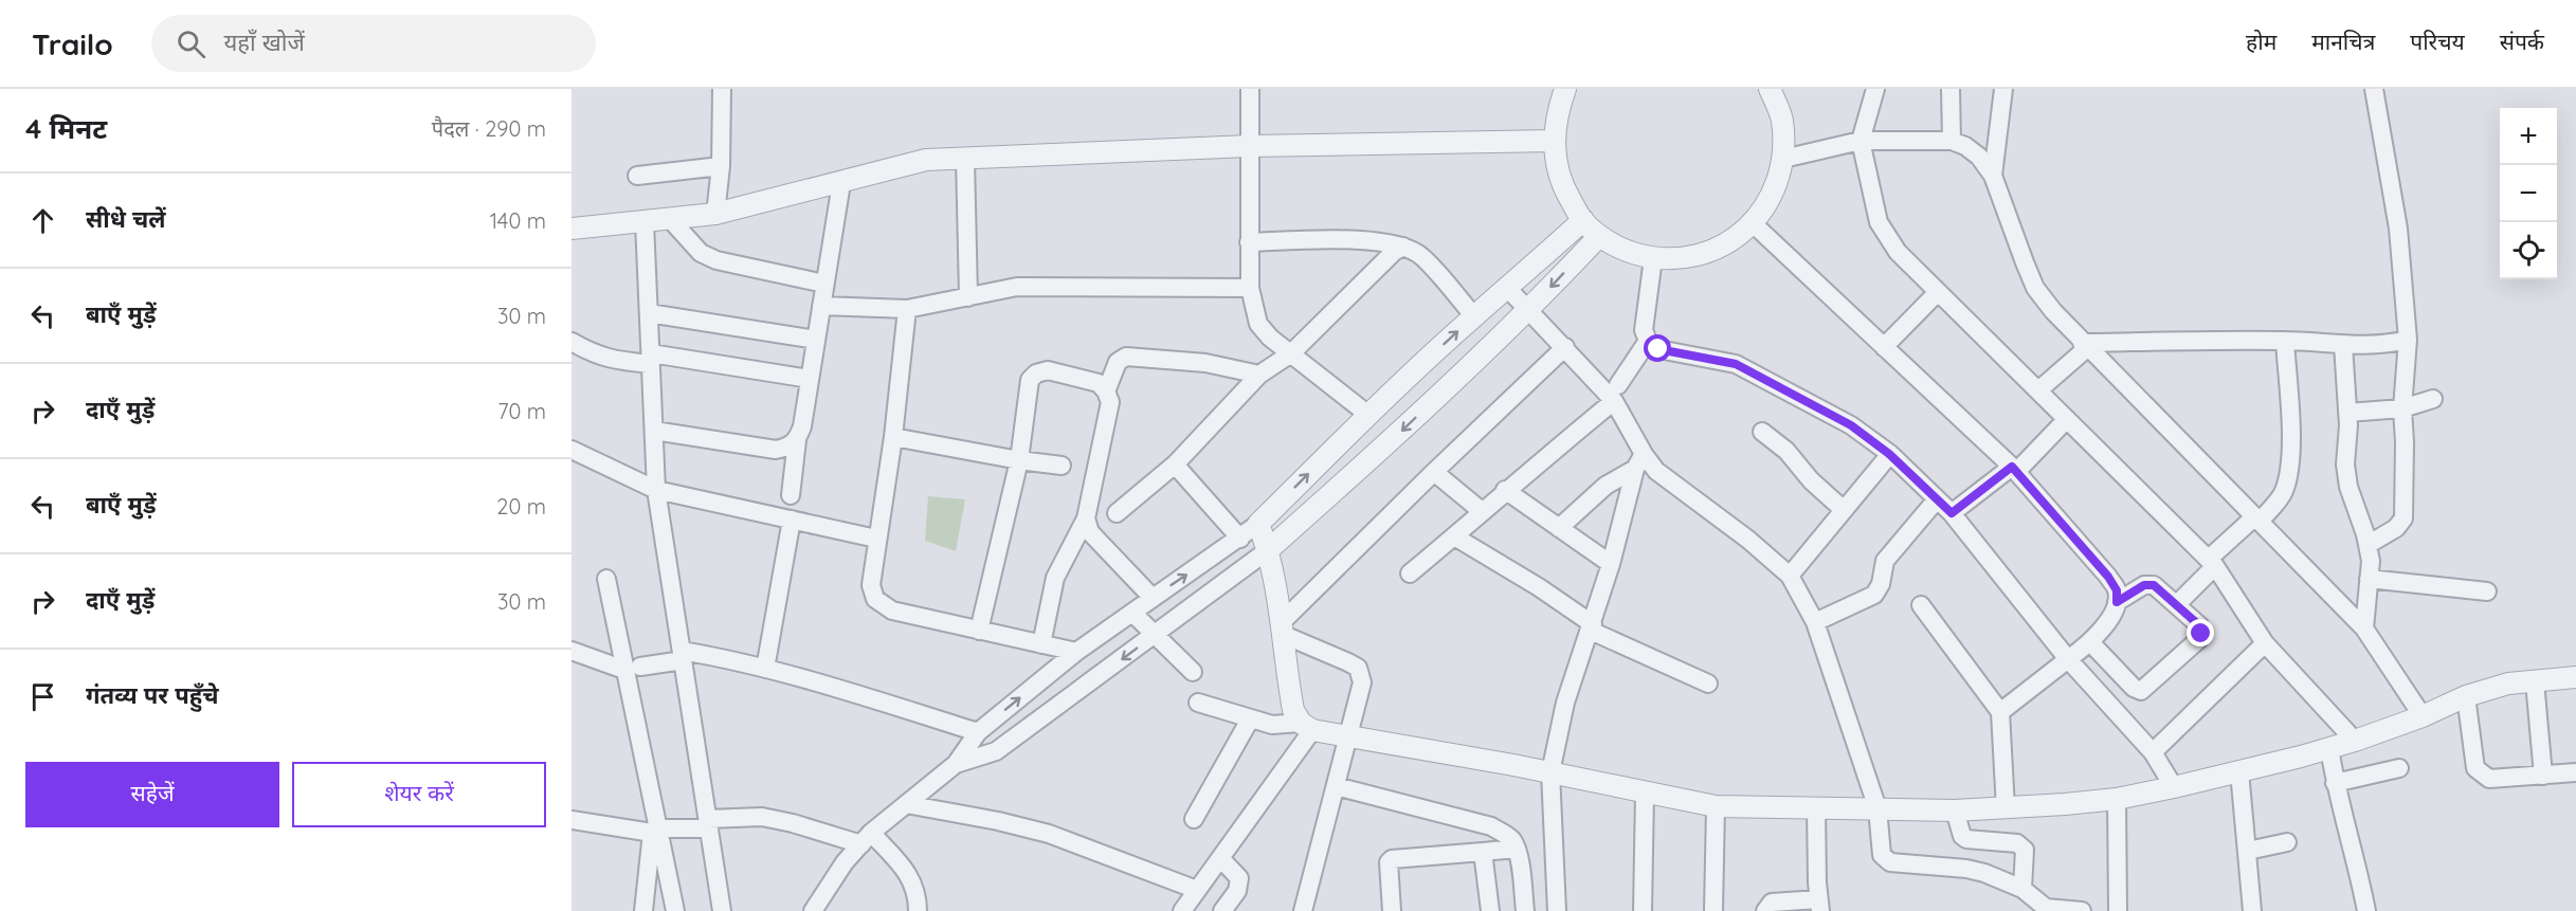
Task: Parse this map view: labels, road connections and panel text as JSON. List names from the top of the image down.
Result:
{
  "page": {
    "header": "Trailo",
    "search": "यहाँ खोजें",
    "nav": [
      "होम",
      "मानचित्र",
      "परिचय",
      "संपर्क"
    ],
    "heading": ["4 मिनट", "पैदल · 290 m"],
    "map_buttons": ["+", "−"],
    "list": [
      ["सीधे चलें", "140 m"],
      ["बाएँ मुड़ें", "30 m"],
      ["दाएँ मुड़ें", "70 m"],
      ["बाएँ मुड़ें", "20 m"],
      ["दाएँ मुड़ें", "30 m"],
      "गंतव्य पर पहुँचे"
    ],
    "buttons": ["सहेजें", "शेयर करें"]
  }
}
